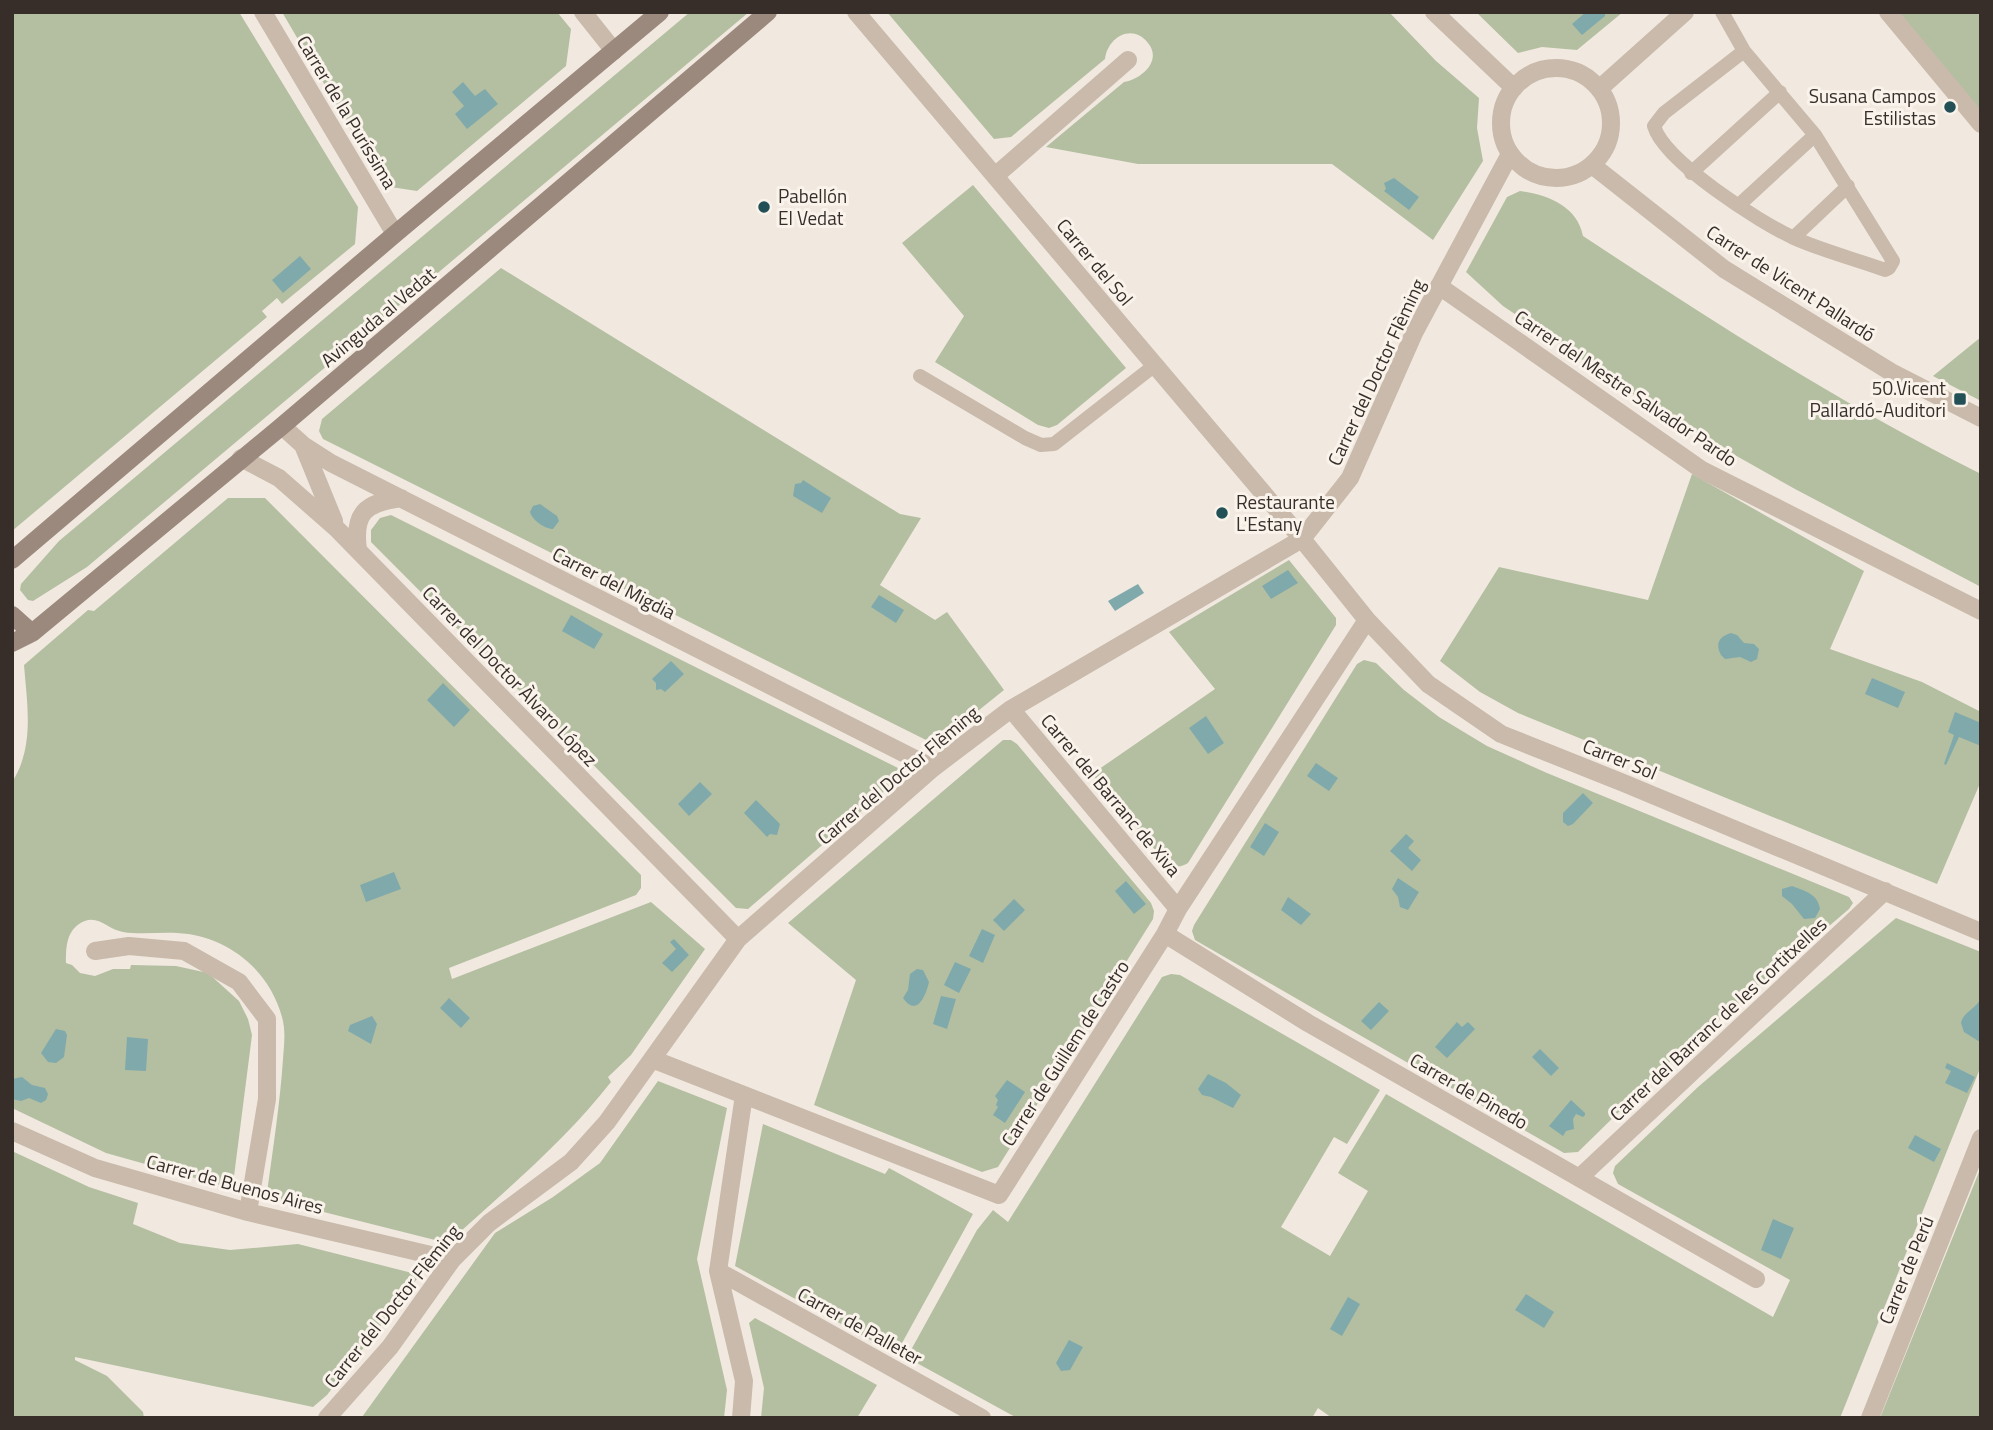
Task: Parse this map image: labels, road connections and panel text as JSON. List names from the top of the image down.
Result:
{
  "streets": {
    "street": [
      "Carrer de la Puríssima",
      "Carrer del Sol",
      "Carrer de Vicent Pallardó",
      "Avinguda al Vedat",
      "Carrer del Doctor Flèming",
      "Carrer del Mestre Salvador Pardo",
      "Carrer del Migdia",
      "Carrer del Doctor Àlvaro López",
      "Carrer Sol",
      "Carrer del Barranc de Xiva",
      "Carrer del Barranc de les Cortitxelles",
      "Carrer de Guillem de Castro",
      "Carrer de Pinedo",
      "Carrer de Buenos Aires",
      "Carrer de Perú",
      "Carrer de Palleter"
    ]
  },
  "crossings": [
    ["Carrer del Sol", "Carrer del Doctor Flèming"],
    ["Carrer del Sol", "Carrer Sol"],
    ["Carrer de Vicent Pallardó", "Carrer del Doctor Flèming"],
    ["Avinguda al Vedat", "Carrer del Migdia"],
    ["Avinguda al Vedat", "Carrer del Doctor Àlvaro López"],
    ["Carrer del Doctor Flèming", "Carrer del Mestre Salvador Pardo"],
    ["Carrer del Doctor Flèming", "Carrer del Migdia"],
    ["Carrer del Doctor Flèming", "Carrer del Doctor Àlvaro López"],
    ["Carrer del Doctor Flèming", "Carrer Sol"],
    ["Carrer del Doctor Flèming", "Carrer del Barranc de Xiva"],
    ["Carrer del Doctor Flèming", "Carrer de Guillem de Castro"],
    ["Carrer del Doctor Flèming", "Carrer de Buenos Aires"],
    ["Carrer Sol", "Carrer del Barranc de les Cortitxelles"],
    ["Carrer Sol", "Carrer de Guillem de Castro"],
    ["Carrer del Barranc de Xiva", "Carrer de Guillem de Castro"],
    ["Carrer del Barranc de les Cortitxelles", "Carrer de Pinedo"],
    ["Carrer de Guillem de Castro", "Carrer de Pinedo"]
  ],
  "places": {
    "other": ["Susana Campos Estilistas", "Pabellón El Vedat", "Restaurante L'Estany"],
    "transit": ["50.Vicent Pallardó-Auditori"]
  }
}
